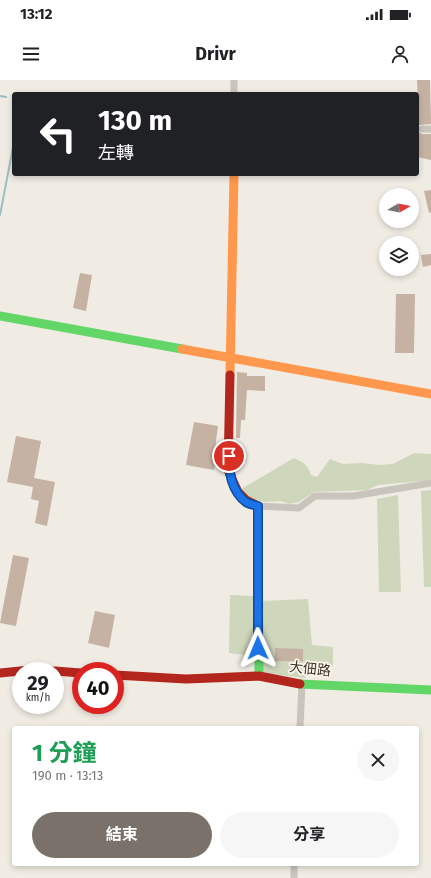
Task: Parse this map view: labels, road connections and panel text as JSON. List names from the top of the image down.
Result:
{
  "streets": {
    "street": ["大佃路"]
  },
  "north": "right",
  "page": {
    "status": "13:12",
    "header": "Drivr",
    "turn": ["130 m", "左轉"],
    "speed": "29 km/h",
    "limit": "40",
    "heading": ["1 分鐘", "190 m · 13:13"],
    "buttons": ["結束", "分享"]
  }
}
